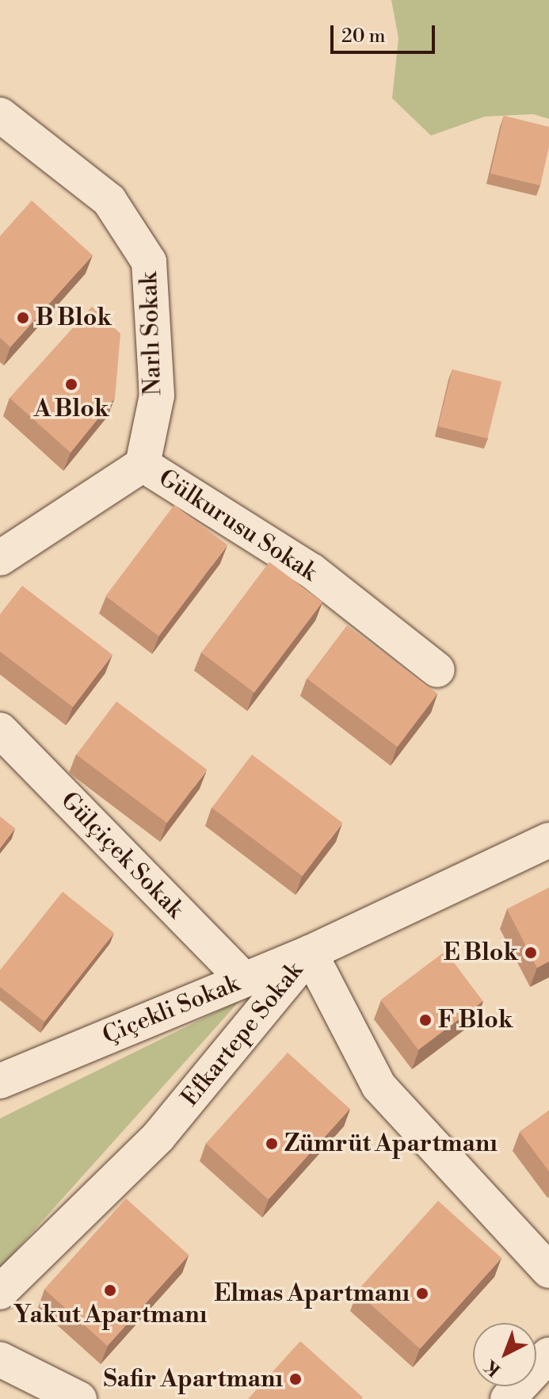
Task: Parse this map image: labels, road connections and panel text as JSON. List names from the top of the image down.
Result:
{
  "streets": {
    "street": [
      "Narlı Sokak",
      "Gülkurusu Sokak",
      "Gülçiçek Sokak",
      "Çiçekli Sokak",
      "Efkartepe Sokak"
    ]
  },
  "crossings": [
    ["Narlı Sokak", "Gülkurusu Sokak"],
    ["Gülçiçek Sokak", "Çiçekli Sokak"],
    ["Çiçekli Sokak", "Efkartepe Sokak"]
  ],
  "places": [
    "B Blok",
    "A Blok",
    "E Blok",
    "F Blok",
    "Zümrüt Apartmanı",
    "Yakut Apartmanı",
    "Elmas Apartmanı",
    "Safir Apartmanı"
  ],
  "scale_bar": "20 m",
  "north": "bottom left"
}
